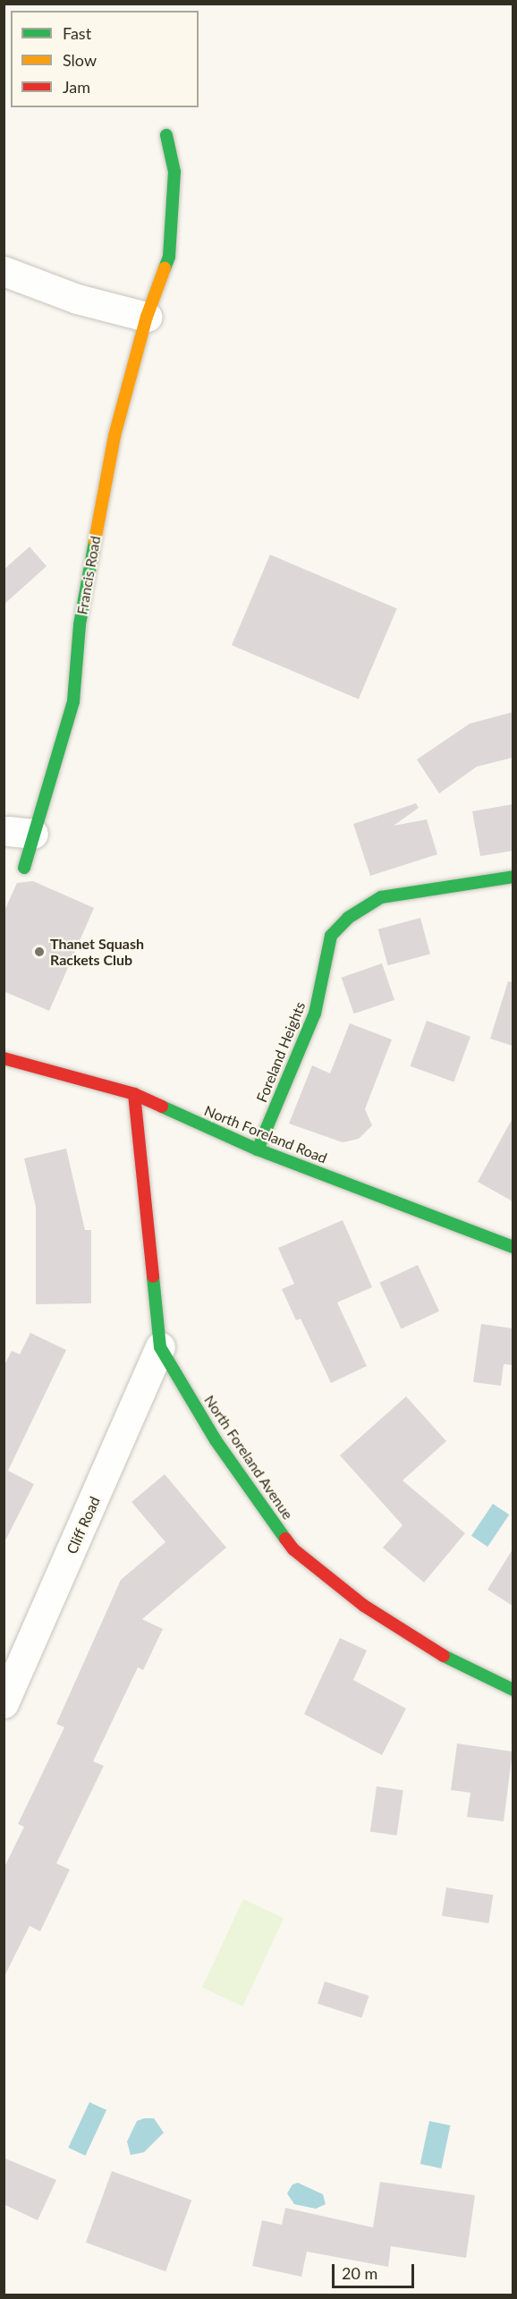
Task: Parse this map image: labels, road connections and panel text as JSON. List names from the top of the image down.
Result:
{
  "streets": {
    "street": [
      "Francis Road",
      "Foreland Heights",
      "North Foreland Road",
      "North Foreland Avenue",
      "Cliff Road"
    ]
  },
  "crossings": [
    ["Foreland Heights", "North Foreland Road"],
    ["North Foreland Road", "North Foreland Avenue"],
    ["North Foreland Avenue", "Cliff Road"]
  ],
  "places": ["Thanet Squash Rackets Club"],
  "legend": ["Fast", "Slow", "Jam"],
  "scale_bar": "20 m"
}
